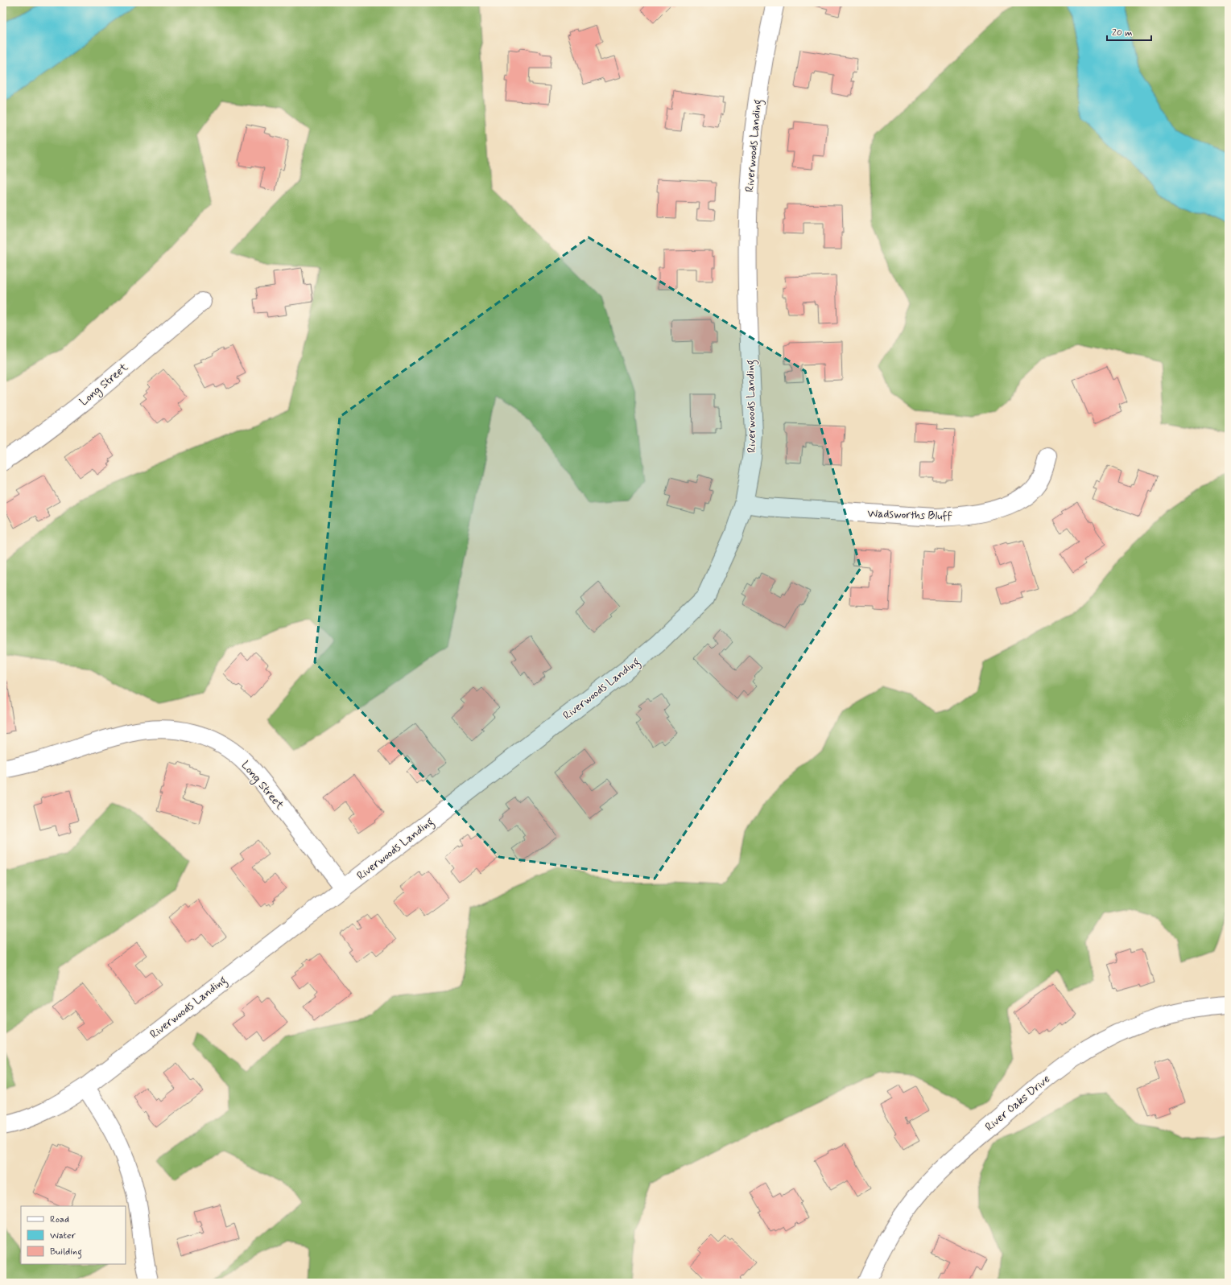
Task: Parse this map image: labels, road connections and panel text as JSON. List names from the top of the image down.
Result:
{
  "streets": {
    "street": [
      "Riverwoods Landing",
      "Long Street",
      "Wadsworths Bluff",
      "River Oaks Drive"
    ]
  },
  "crossings": [
    ["Riverwoods Landing", "Long Street"],
    ["Riverwoods Landing", "Wadsworths Bluff"]
  ],
  "legend": ["Road", "Water", "Building"],
  "scale_bar": "20 m"
}
